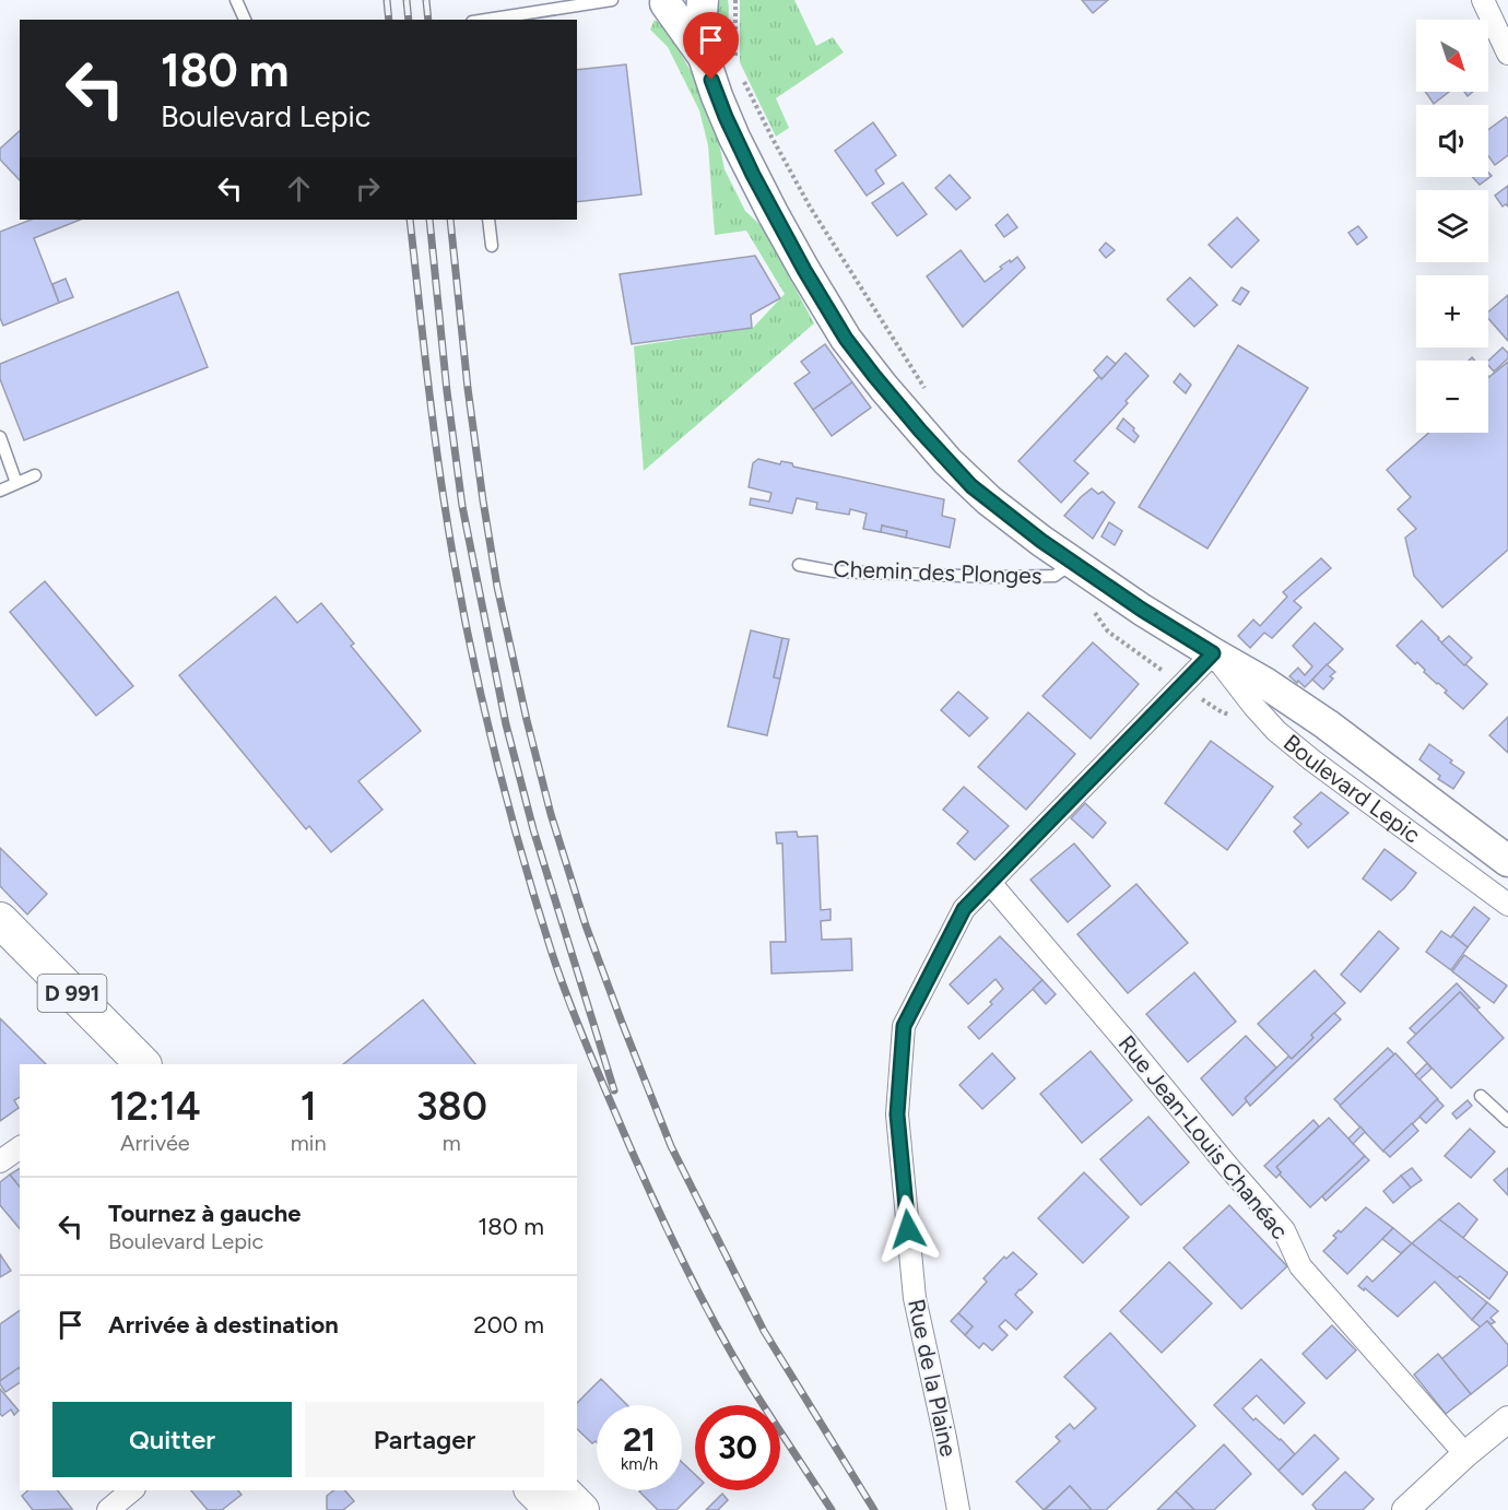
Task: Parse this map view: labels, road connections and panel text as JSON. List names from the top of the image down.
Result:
{
  "streets": {
    "main road": ["Boulevard Lepic", "D 991"],
    "street": ["Rue Jean-Louis Chanéac", "Rue de la Plaine"],
    "lane": ["Chemin des Plonges"]
  },
  "crossings": [
    ["Chemin des Plonges", "Boulevard Lepic"],
    ["Boulevard Lepic", "Rue de la Plaine"],
    ["Rue Jean-Louis Chanéac", "Rue de la Plaine"]
  ],
  "north": "bottom right",
  "page": {
    "map_buttons": ["+", "−"],
    "turn": ["180 m", "Boulevard Lepic"],
    "eta": [
      "12:14",
      "Arrivée",
      "1",
      "min",
      "380",
      "m"
    ],
    "list": [
      {
        "name": "Tournez à gauche",
        "note": "Boulevard Lepic",
        "value": "180 m"
      },
      {
        "name": "Arrivée à destination",
        "value": "200 m"
      }
    ],
    "buttons": ["Quitter", "Partager"],
    "speed": "21 km/h",
    "limit": "30"
  }
}
